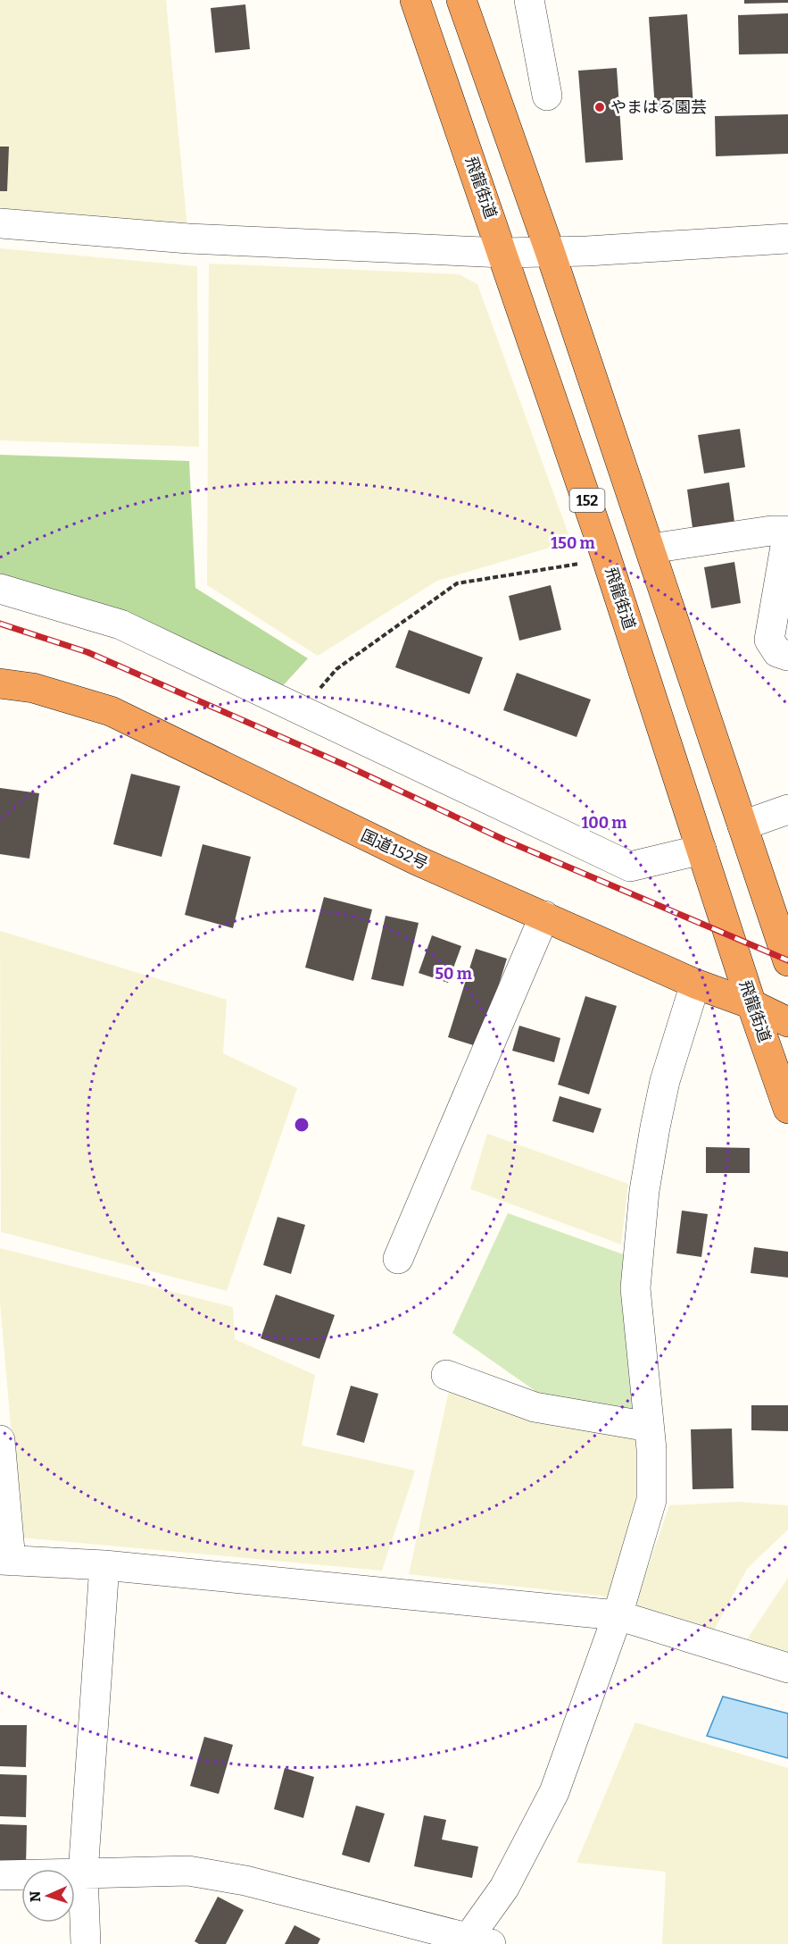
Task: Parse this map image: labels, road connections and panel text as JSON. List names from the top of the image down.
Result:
{
  "streets": {
    "highway": ["飛龍街道", "152", "国道152号"]
  },
  "crossings": [
    ["飛龍街道", "国道152号"]
  ],
  "places": ["やまはる園芸"],
  "north": "left",
  "rings": ["150 m", "100 m", "50 m"]
}
